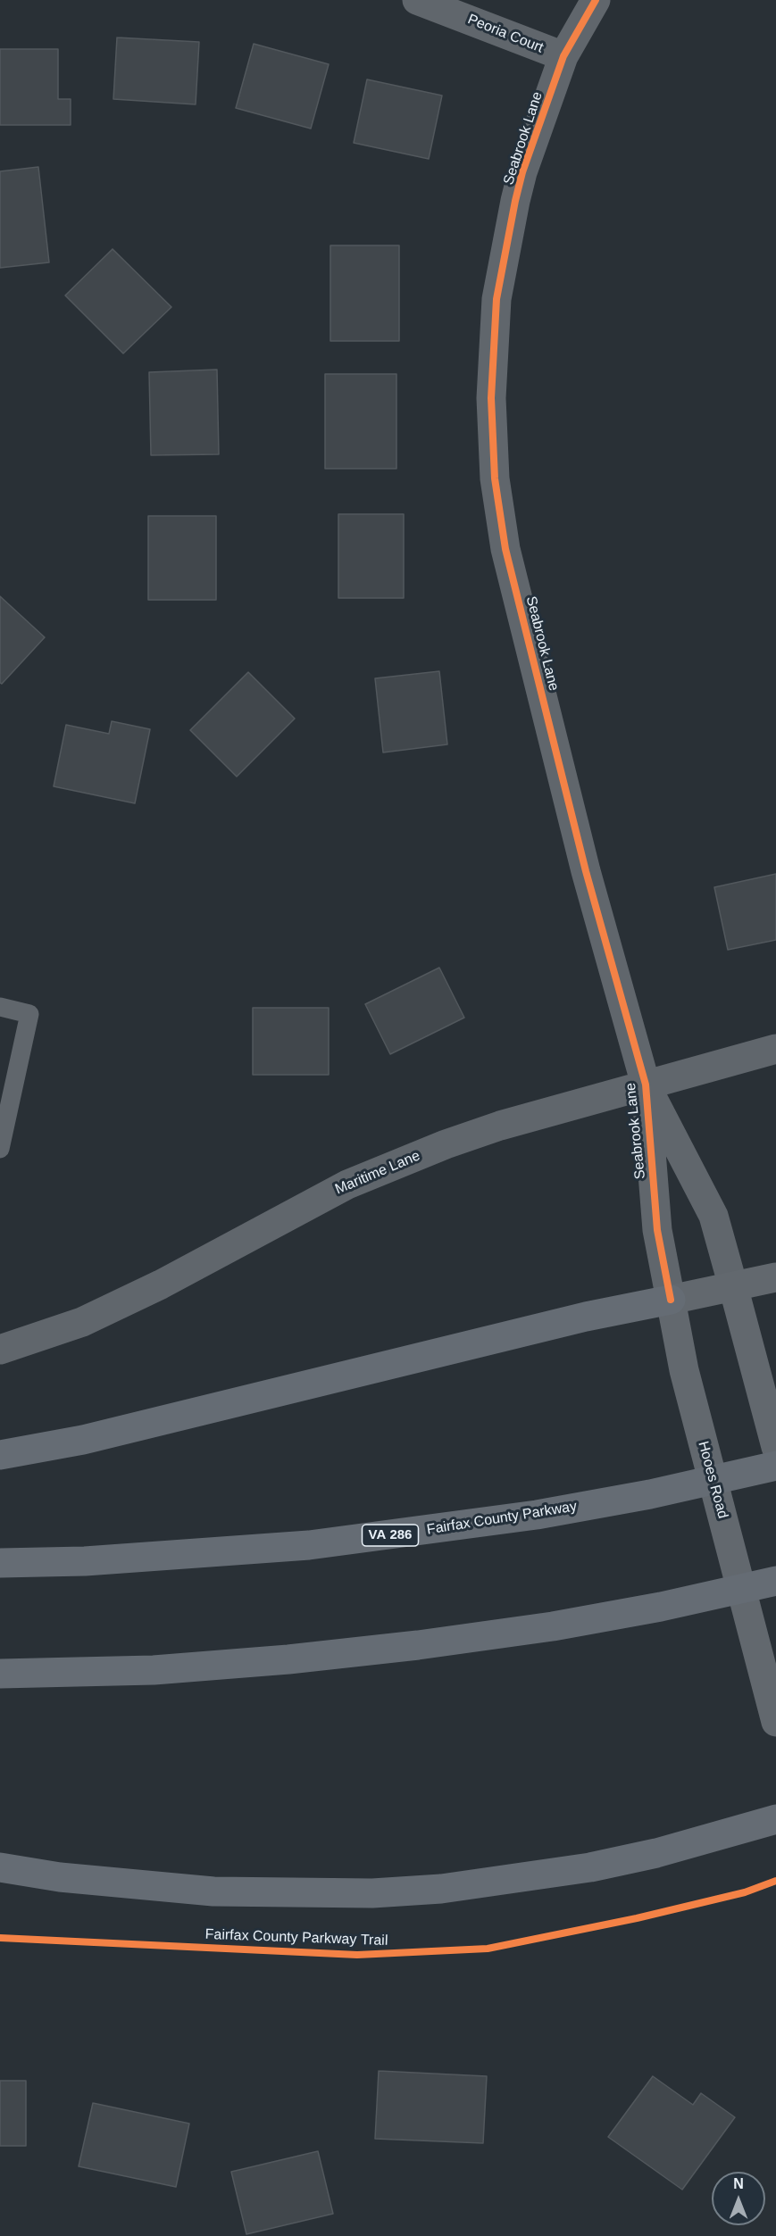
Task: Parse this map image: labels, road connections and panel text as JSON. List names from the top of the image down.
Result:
{
  "streets": {
    "highway": ["Fairfax County Parkway", "VA 286"],
    "main road": ["Hooes Road"],
    "street": ["Peoria Court", "Seabrook Lane", "Maritime Lane"],
    "cycle path": ["Fairfax County Parkway Trail"]
  },
  "crossings": [
    ["Peoria Court", "Seabrook Lane"],
    ["Seabrook Lane", "Maritime Lane"],
    ["Seabrook Lane", "Hooes Road"]
  ],
  "north": "top"
}
